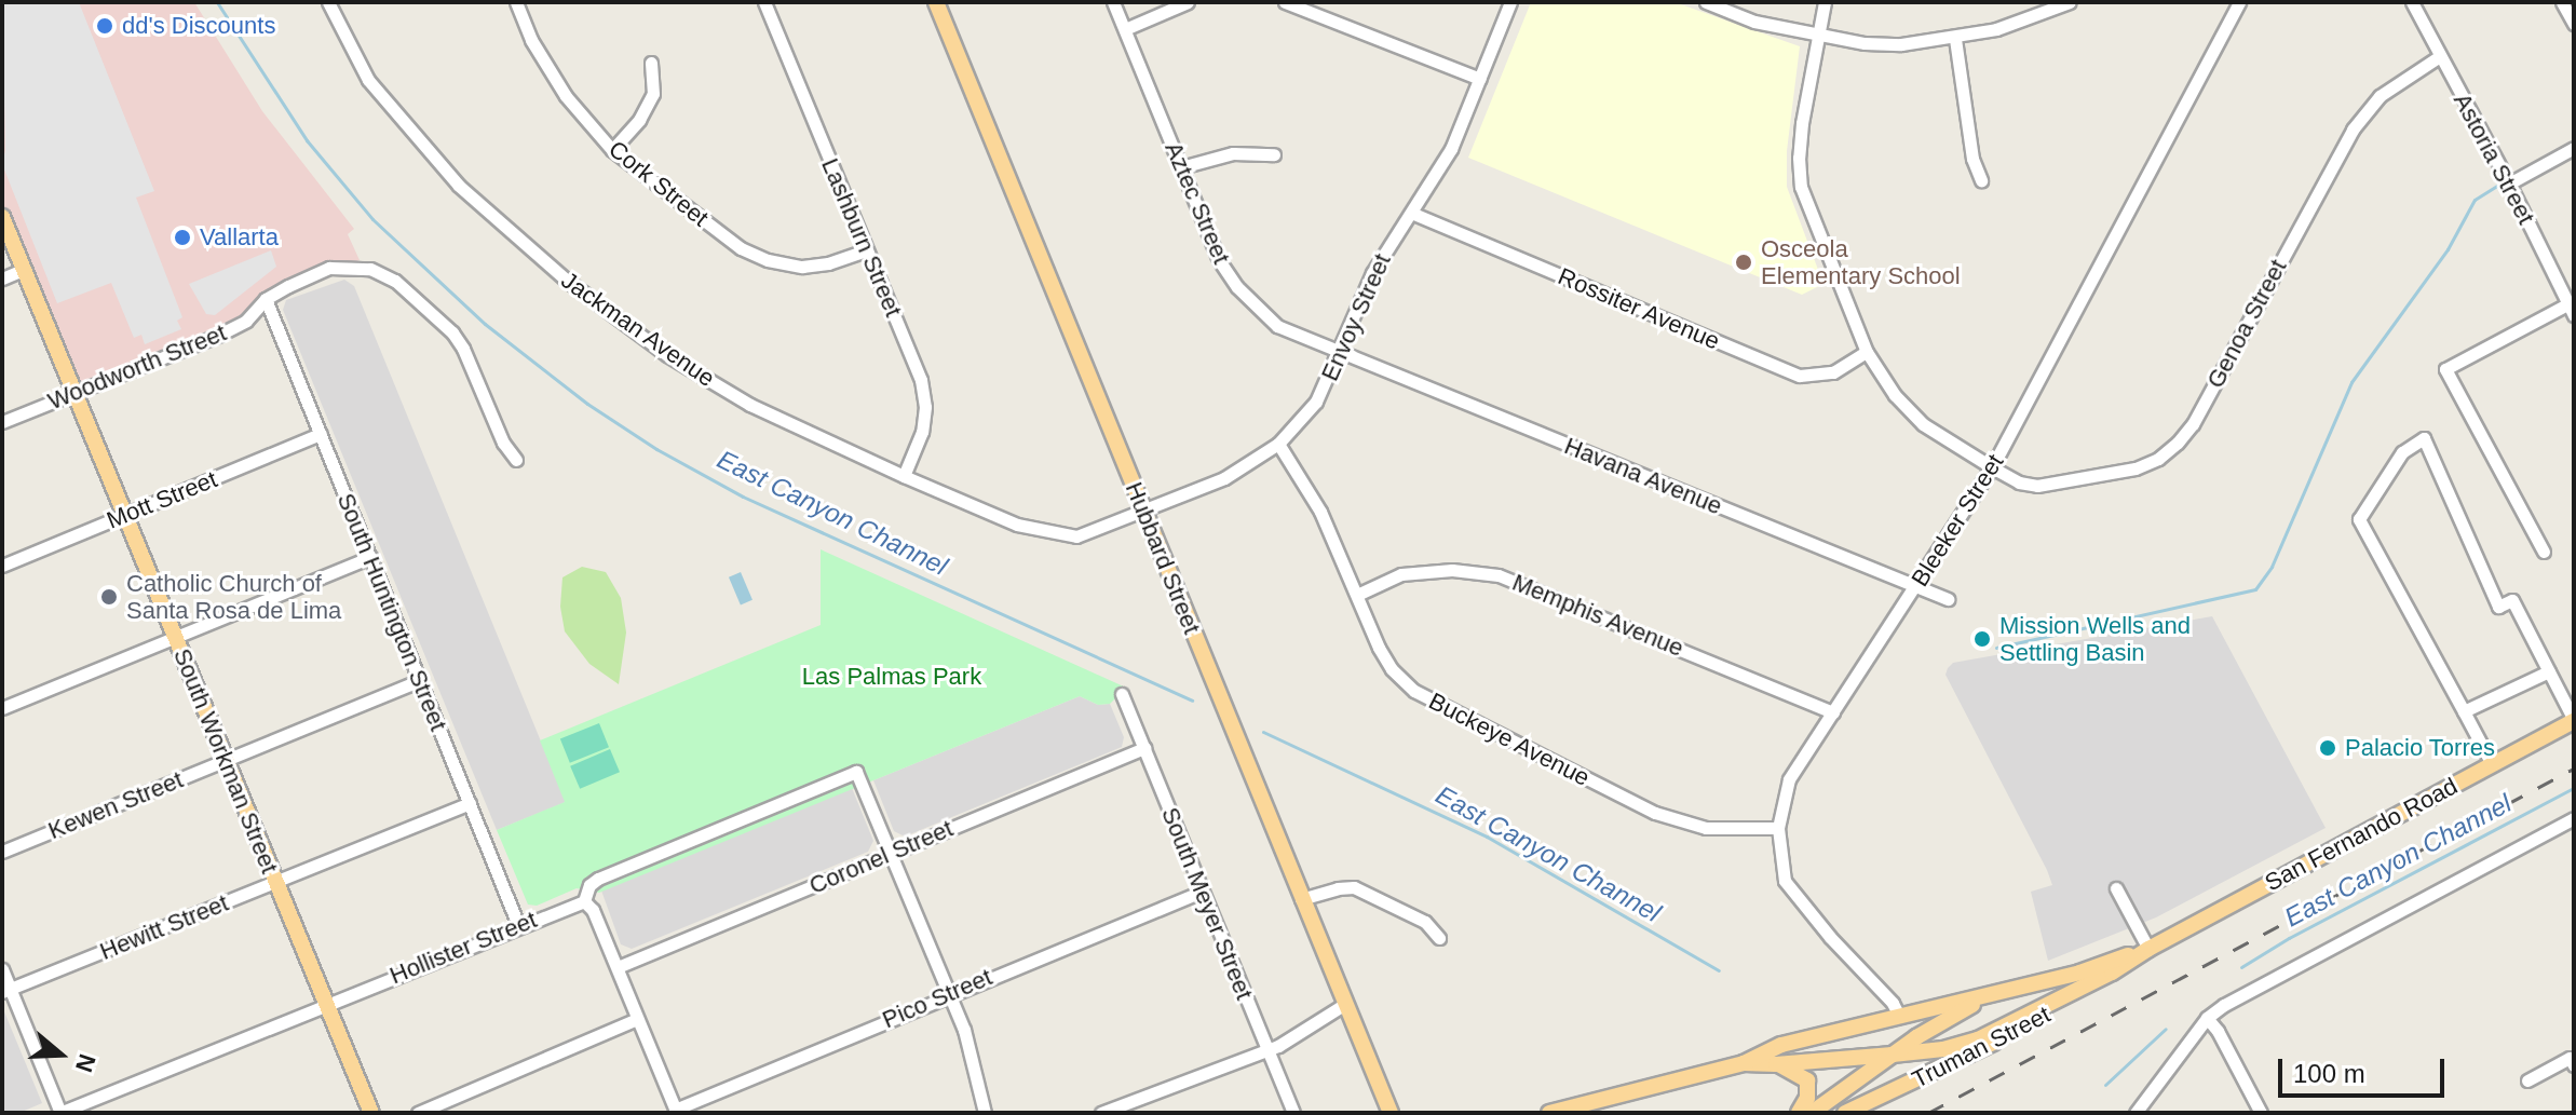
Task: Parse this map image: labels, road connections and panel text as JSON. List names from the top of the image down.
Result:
{
  "streets": {
    "main road": [
      "Hubbard Street",
      "South Workman Street",
      "San Fernando Road",
      "Truman Street"
    ],
    "street": [
      "Astoria Street",
      "Cork Street",
      "Aztec Street",
      "Lashburn Street",
      "Rossiter Avenue",
      "Envoy Street",
      "Genoa Street",
      "Jackman Avenue",
      "Woodworth Street",
      "Havana Avenue",
      "Mott Street",
      "Bleeker Street",
      "South Huntington Street",
      "Memphis Avenue",
      "Buckeye Avenue",
      "Kewen Street",
      "Coronel Street",
      "South Meyer Street",
      "Hewitt Street",
      "Hollister Street",
      "Pico Street"
    ]
  },
  "crossings": [
    ["Astoria Street", "Genoa Street"],
    ["Cork Street", "Lashburn Street"],
    ["Aztec Street", "Envoy Street"],
    ["Aztec Street", "Havana Avenue"],
    ["Lashburn Street", "Jackman Avenue"],
    ["Rossiter Avenue", "Envoy Street"],
    ["Rossiter Avenue", "Genoa Street"],
    ["Envoy Street", "Jackman Avenue"],
    ["Envoy Street", "Havana Avenue"],
    ["Envoy Street", "Hubbard Street"],
    ["Envoy Street", "Buckeye Avenue"],
    ["Genoa Street", "Bleeker Street"],
    ["Jackman Avenue", "Hubbard Street"],
    ["Woodworth Street", "South Huntington Street"],
    ["Woodworth Street", "South Workman Street"],
    ["Havana Avenue", "Bleeker Street"],
    ["Mott Street", "South Huntington Street"],
    ["Mott Street", "South Workman Street"],
    ["Bleeker Street", "Memphis Avenue"],
    ["Bleeker Street", "Buckeye Avenue"],
    ["Bleeker Street", "San Fernando Road"],
    ["South Huntington Street", "Kewen Street"],
    ["South Huntington Street", "Hewitt Street"],
    ["South Huntington Street", "Hollister Street"],
    ["Memphis Avenue", "Buckeye Avenue"],
    ["South Workman Street", "Kewen Street"],
    ["South Workman Street", "Hewitt Street"],
    ["South Workman Street", "Hollister Street"],
    ["San Fernando Road", "Truman Street"],
    ["Coronel Street", "South Meyer Street"],
    ["Coronel Street", "Hollister Street"],
    ["South Meyer Street", "Pico Street"]
  ],
  "water": ["East Canyon Channel"],
  "parks": ["Las Palmas Park"],
  "places": [
    "dd's Discounts",
    "Vallarta",
    "Osceola Elementary School",
    "Catholic Church of Santa Rosa de Lima",
    "Mission Wells and Settling Basin",
    "Palacio Torres"
  ],
  "scale_bar": "100 m",
  "north": "right"
}
